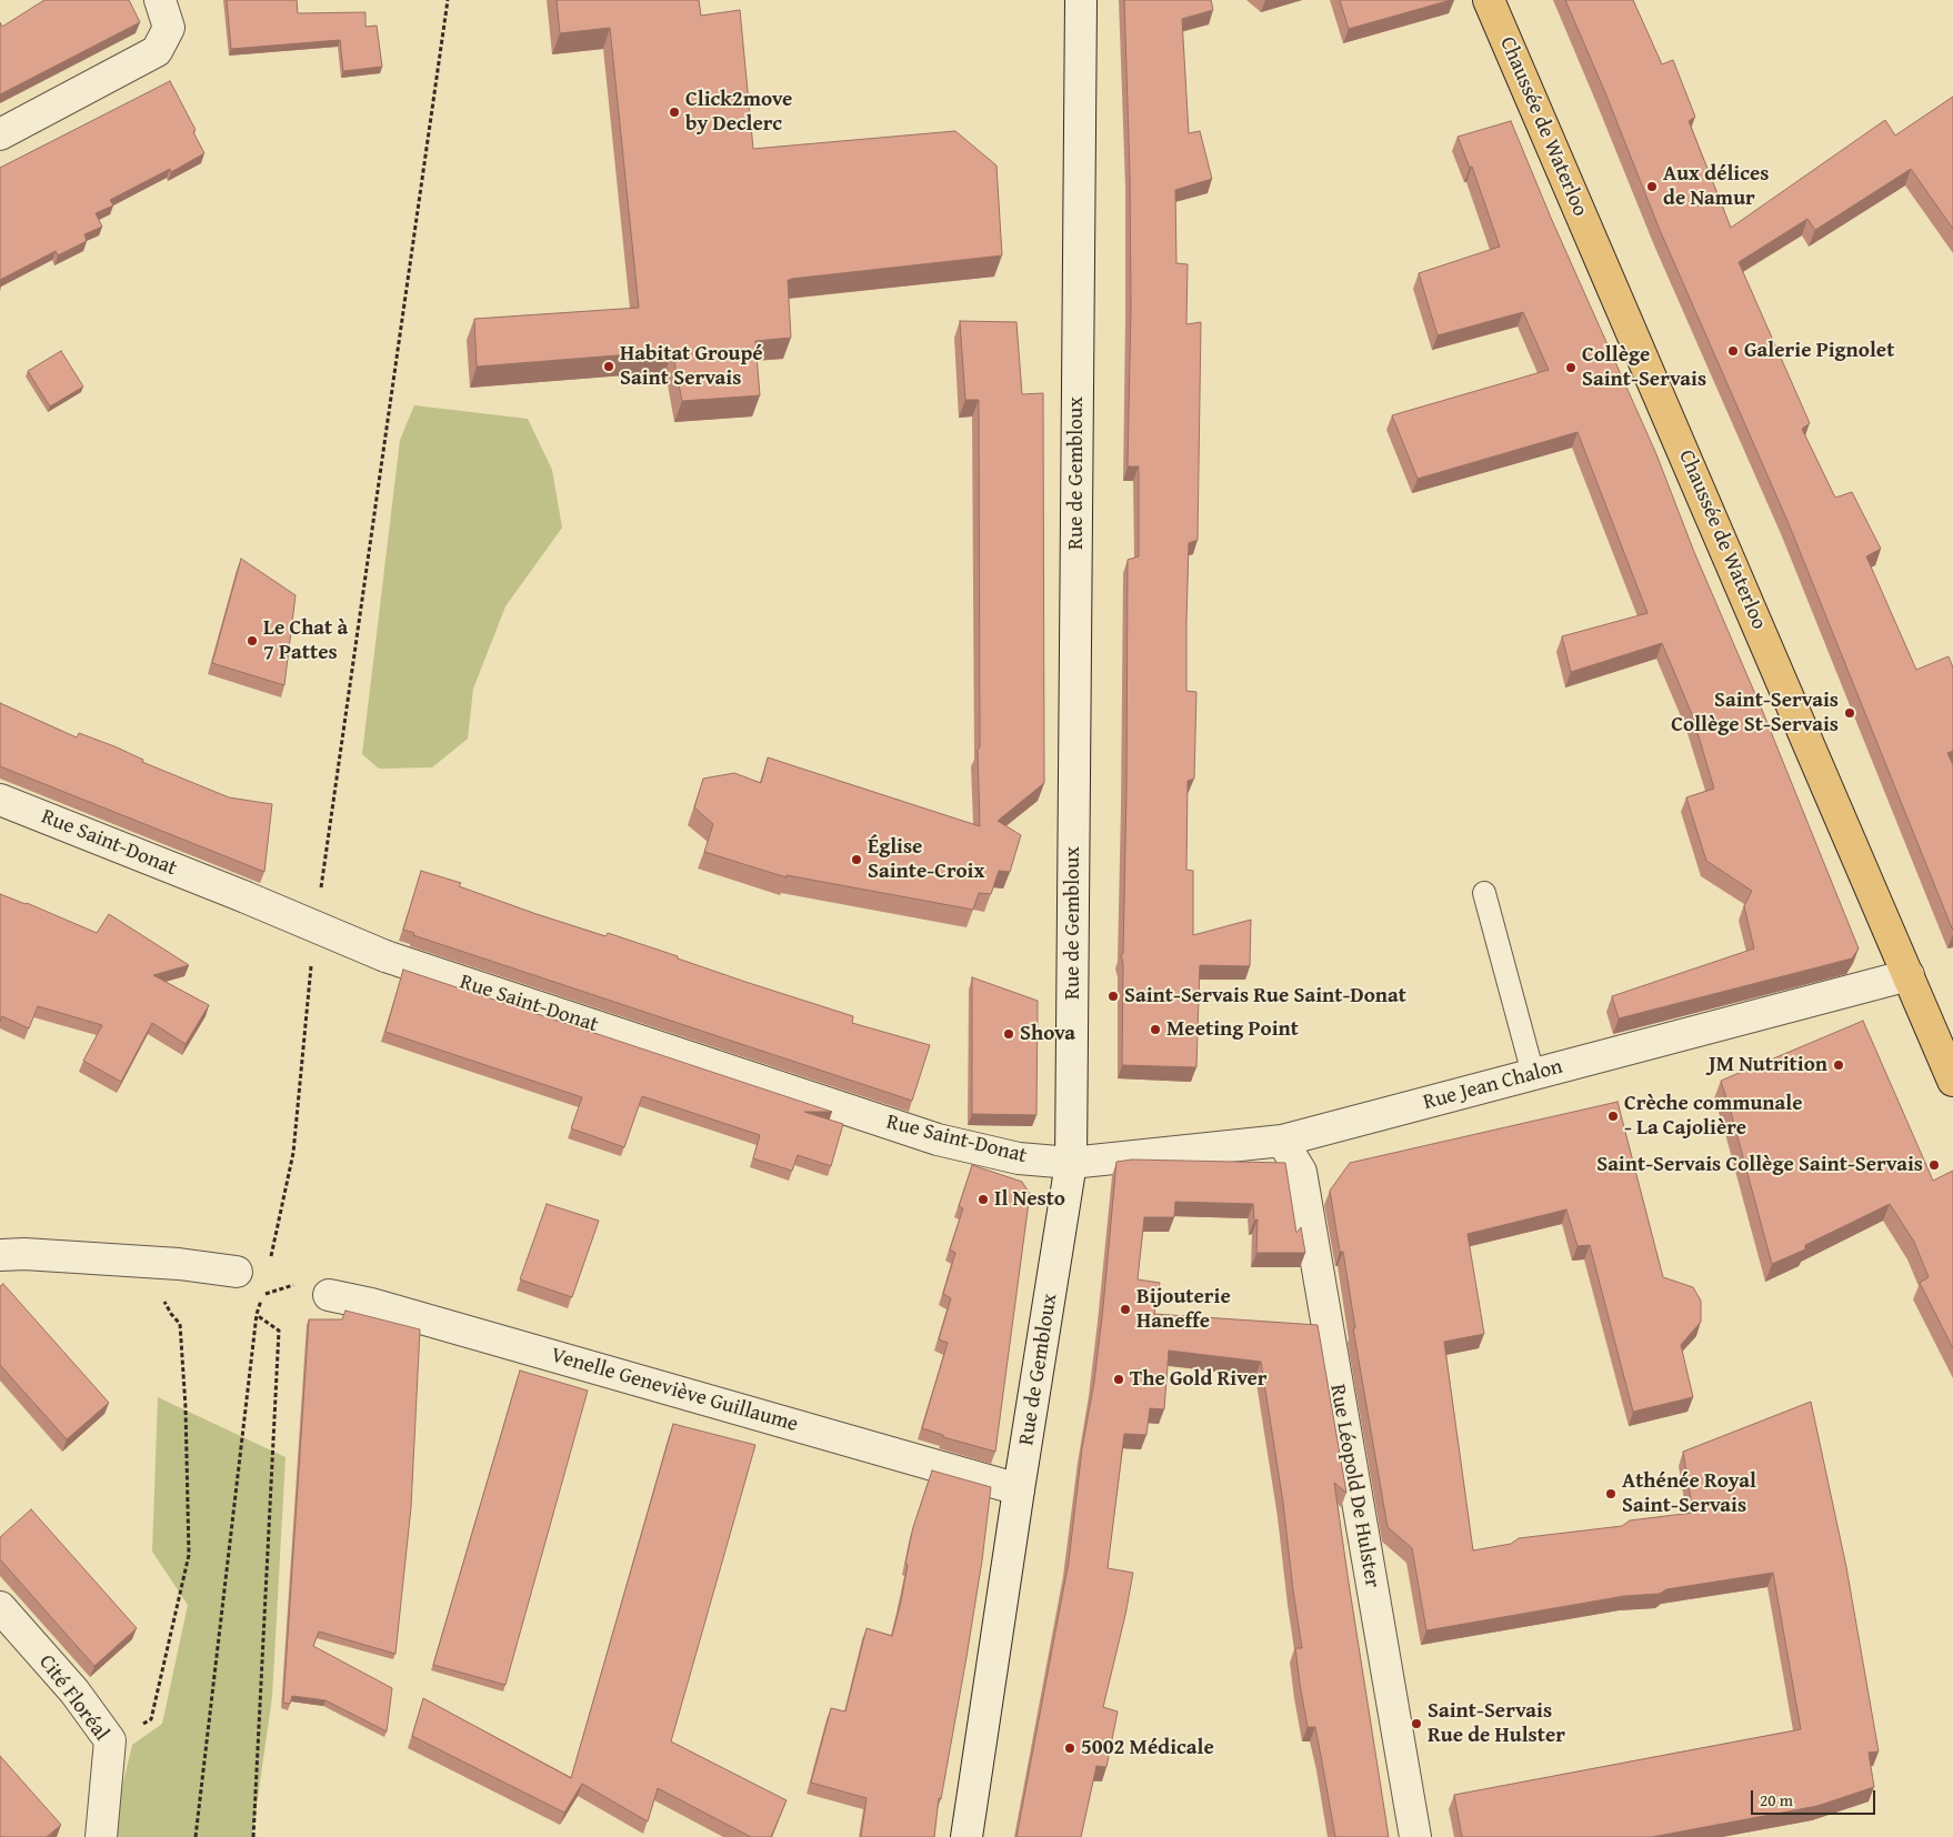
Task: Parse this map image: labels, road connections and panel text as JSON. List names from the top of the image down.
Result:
{
  "streets": {
    "main road": ["Chaussée de Waterloo"],
    "street": [
      "Rue de Gembloux",
      "Rue Saint-Donat",
      "Rue Jean Chalon",
      "Venelle Geneviève Guillaume",
      "Rue Léopold De Hulster",
      "Cité Floréal"
    ]
  },
  "crossings": [
    ["Chaussée de Waterloo", "Rue Jean Chalon"],
    ["Rue de Gembloux", "Rue Saint-Donat"],
    ["Rue de Gembloux", "Rue Jean Chalon"],
    ["Rue de Gembloux", "Venelle Geneviève Guillaume"],
    ["Rue Saint-Donat", "Rue Jean Chalon"],
    ["Rue Jean Chalon", "Rue Léopold De Hulster"]
  ],
  "places": [
    "Click2move by Declerc",
    "Aux délices de Namur",
    "Galerie Pignolet",
    "Habitat Groupé Saint Servais",
    "Collège Saint-Servais",
    "Le Chat à 7 Pattes",
    "Saint-Servais Collège St-Servais",
    "Église Sainte-Croix",
    "Saint-Servais Rue Saint-Donat",
    "Meeting Point",
    "Shova",
    "JM Nutrition",
    "Crèche communale - La Cajolière",
    "Saint-Servais Collège Saint-Servais",
    "Il Nesto",
    "Bijouterie Haneffe",
    "The Gold River",
    "Athénée Royal Saint-Servais",
    "Saint-Servais Rue de Hulster",
    "5002 Médicale"
  ],
  "scale_bar": "20 m"
}
